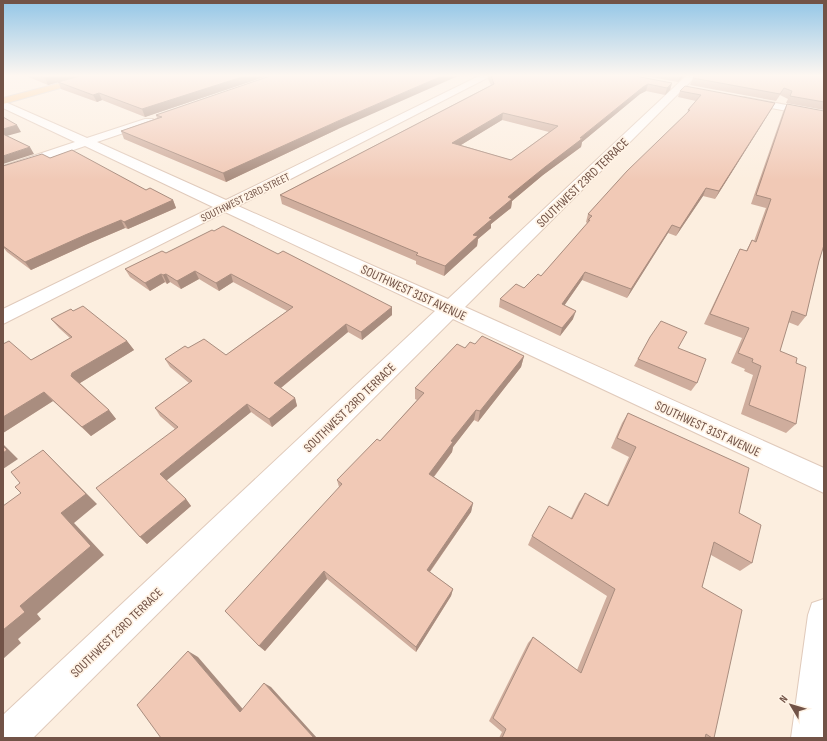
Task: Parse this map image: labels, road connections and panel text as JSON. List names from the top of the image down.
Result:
{
  "streets": {
    "street": ["SOUTHWEST 23RD TERRACE", "SOUTHWEST 23RD STREET", "SOUTHWEST 31ST AVENUE"]
  },
  "crossings": [
    ["SOUTHWEST 23RD TERRACE", "SOUTHWEST 31ST AVENUE"],
    ["SOUTHWEST 23RD STREET", "SOUTHWEST 31ST AVENUE"]
  ],
  "north": "top left"
}
